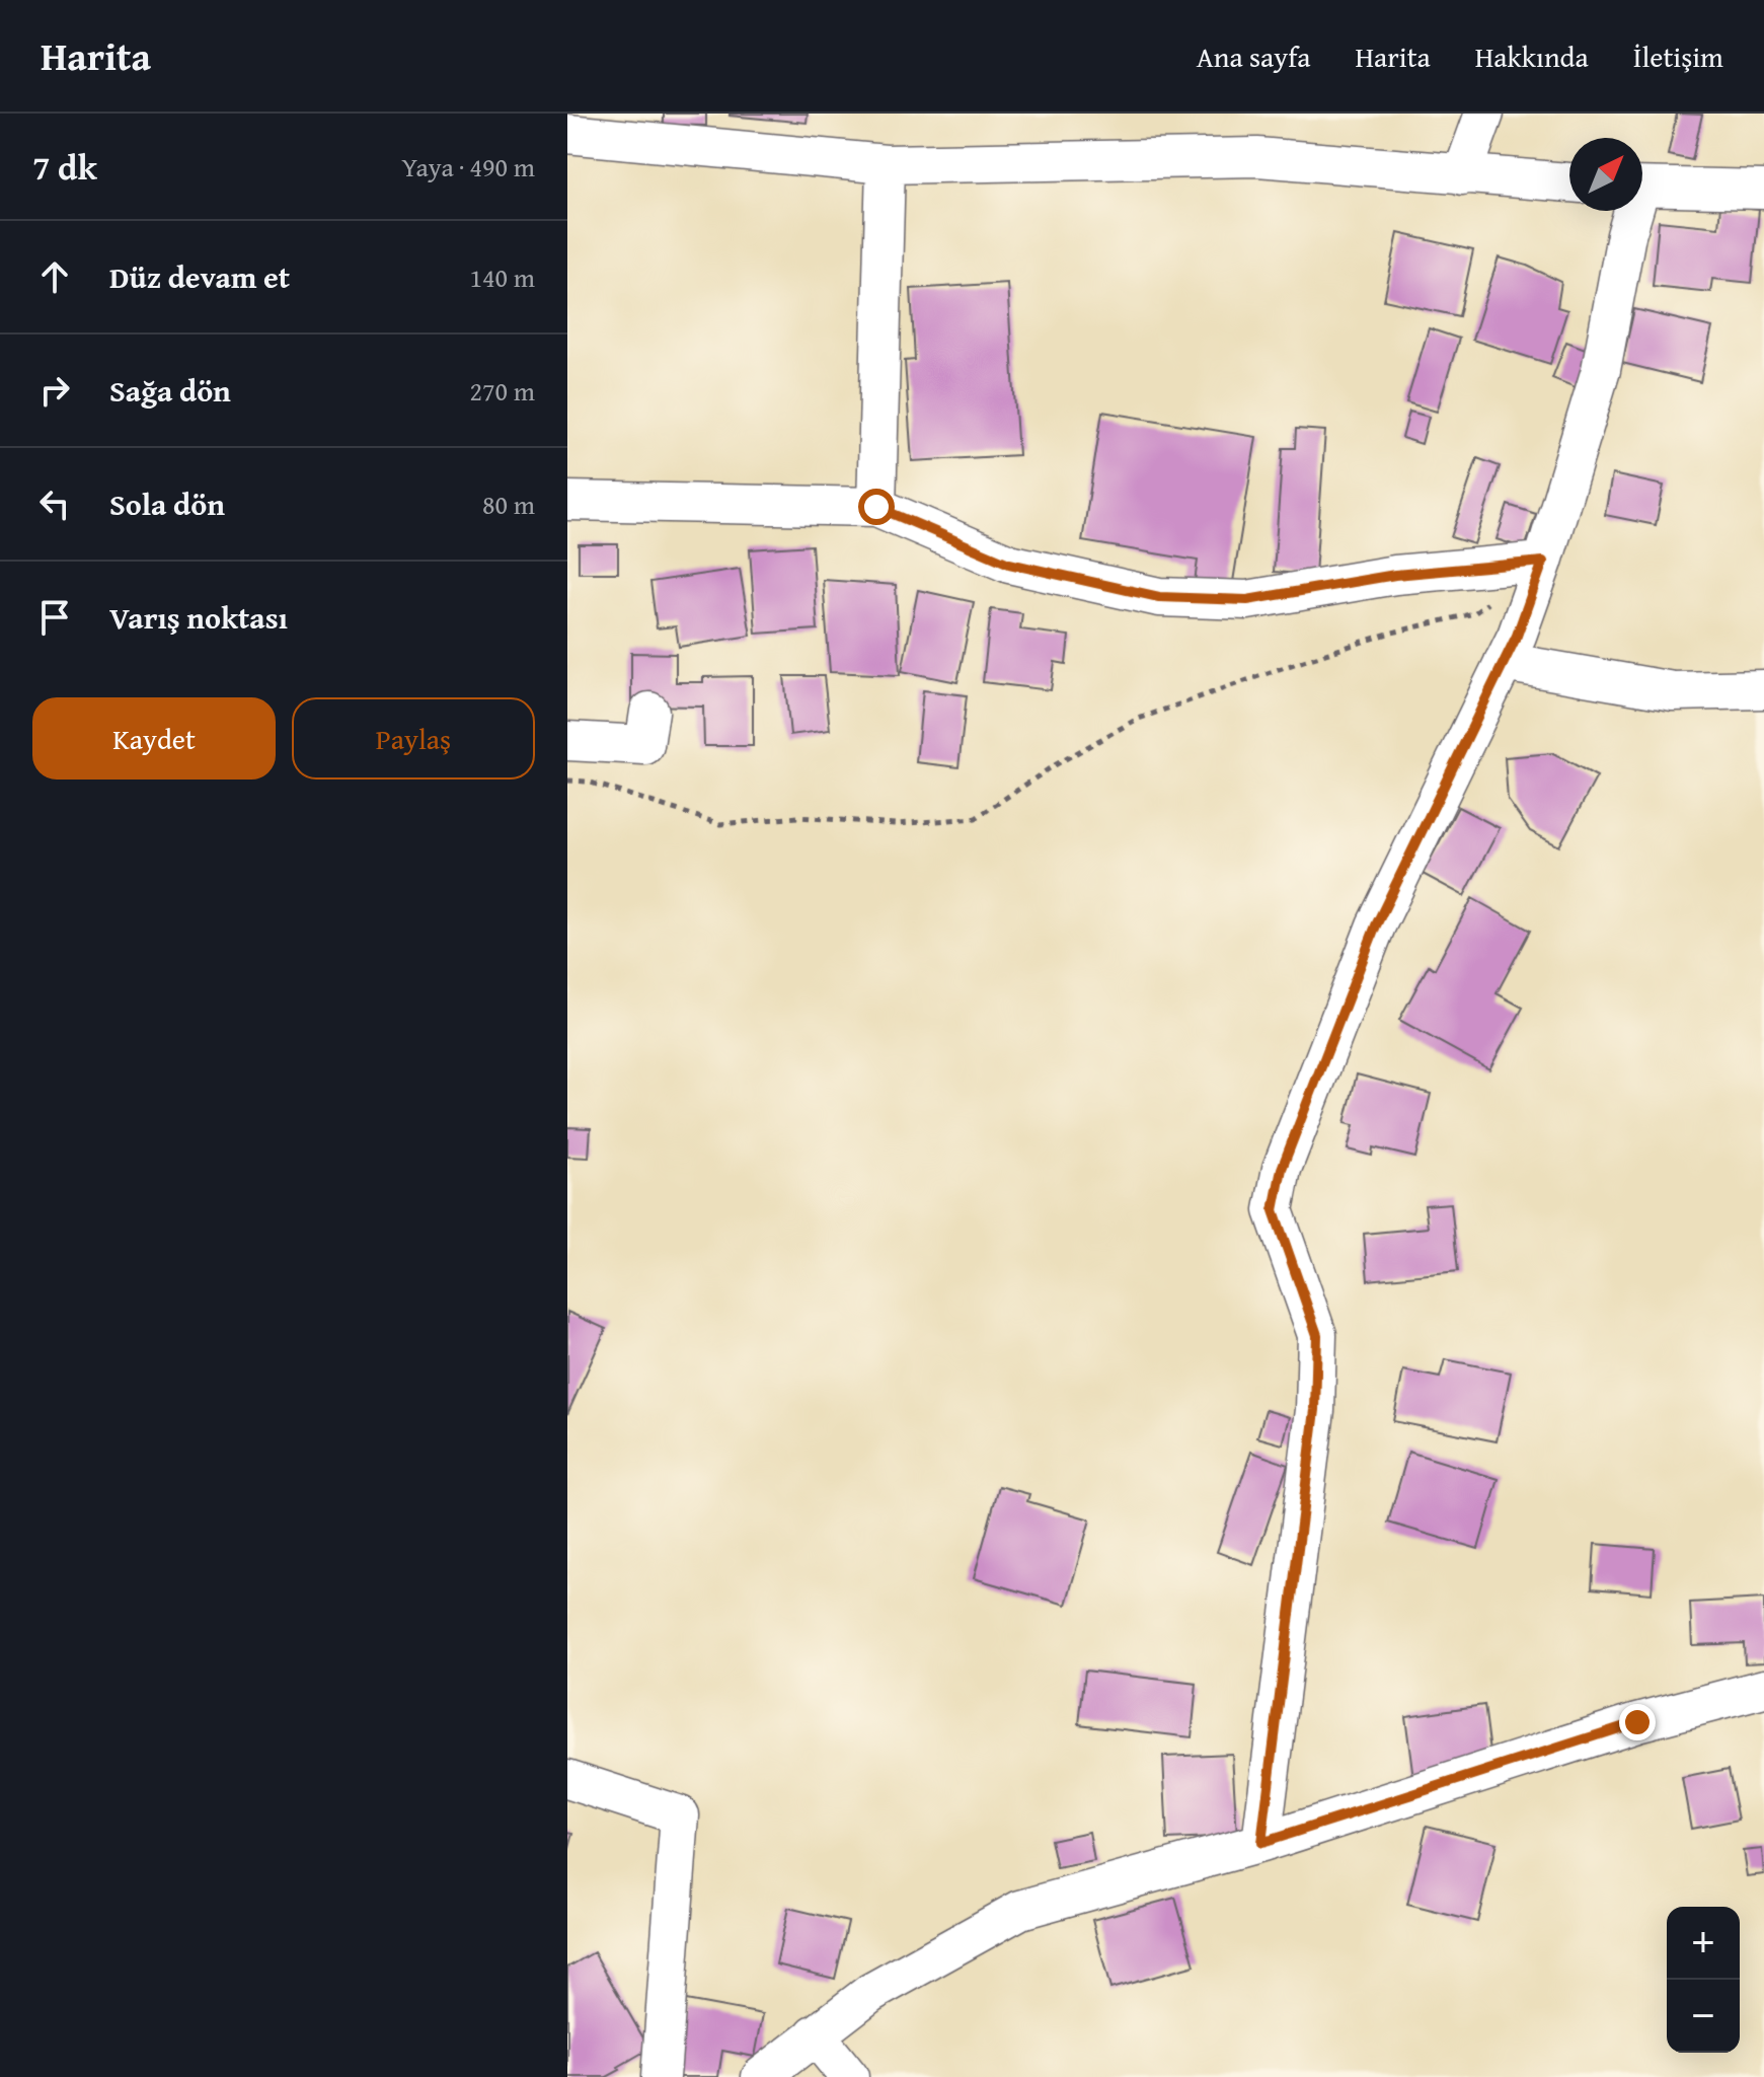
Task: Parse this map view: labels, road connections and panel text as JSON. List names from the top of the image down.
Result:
{
  "north": "top right",
  "page": {
    "header": "Harita",
    "nav": [
      "Ana sayfa",
      "Harita",
      "Hakkında",
      "İletişim"
    ],
    "heading": ["7 dk", "Yaya · 490 m"],
    "list": [
      ["Düz devam et", "140 m"],
      ["Sağa dön", "270 m"],
      ["Sola dön", "80 m"],
      "Varış noktası"
    ],
    "buttons": ["Kaydet", "Paylaş"],
    "map_buttons": ["+", "−"]
  }
}
